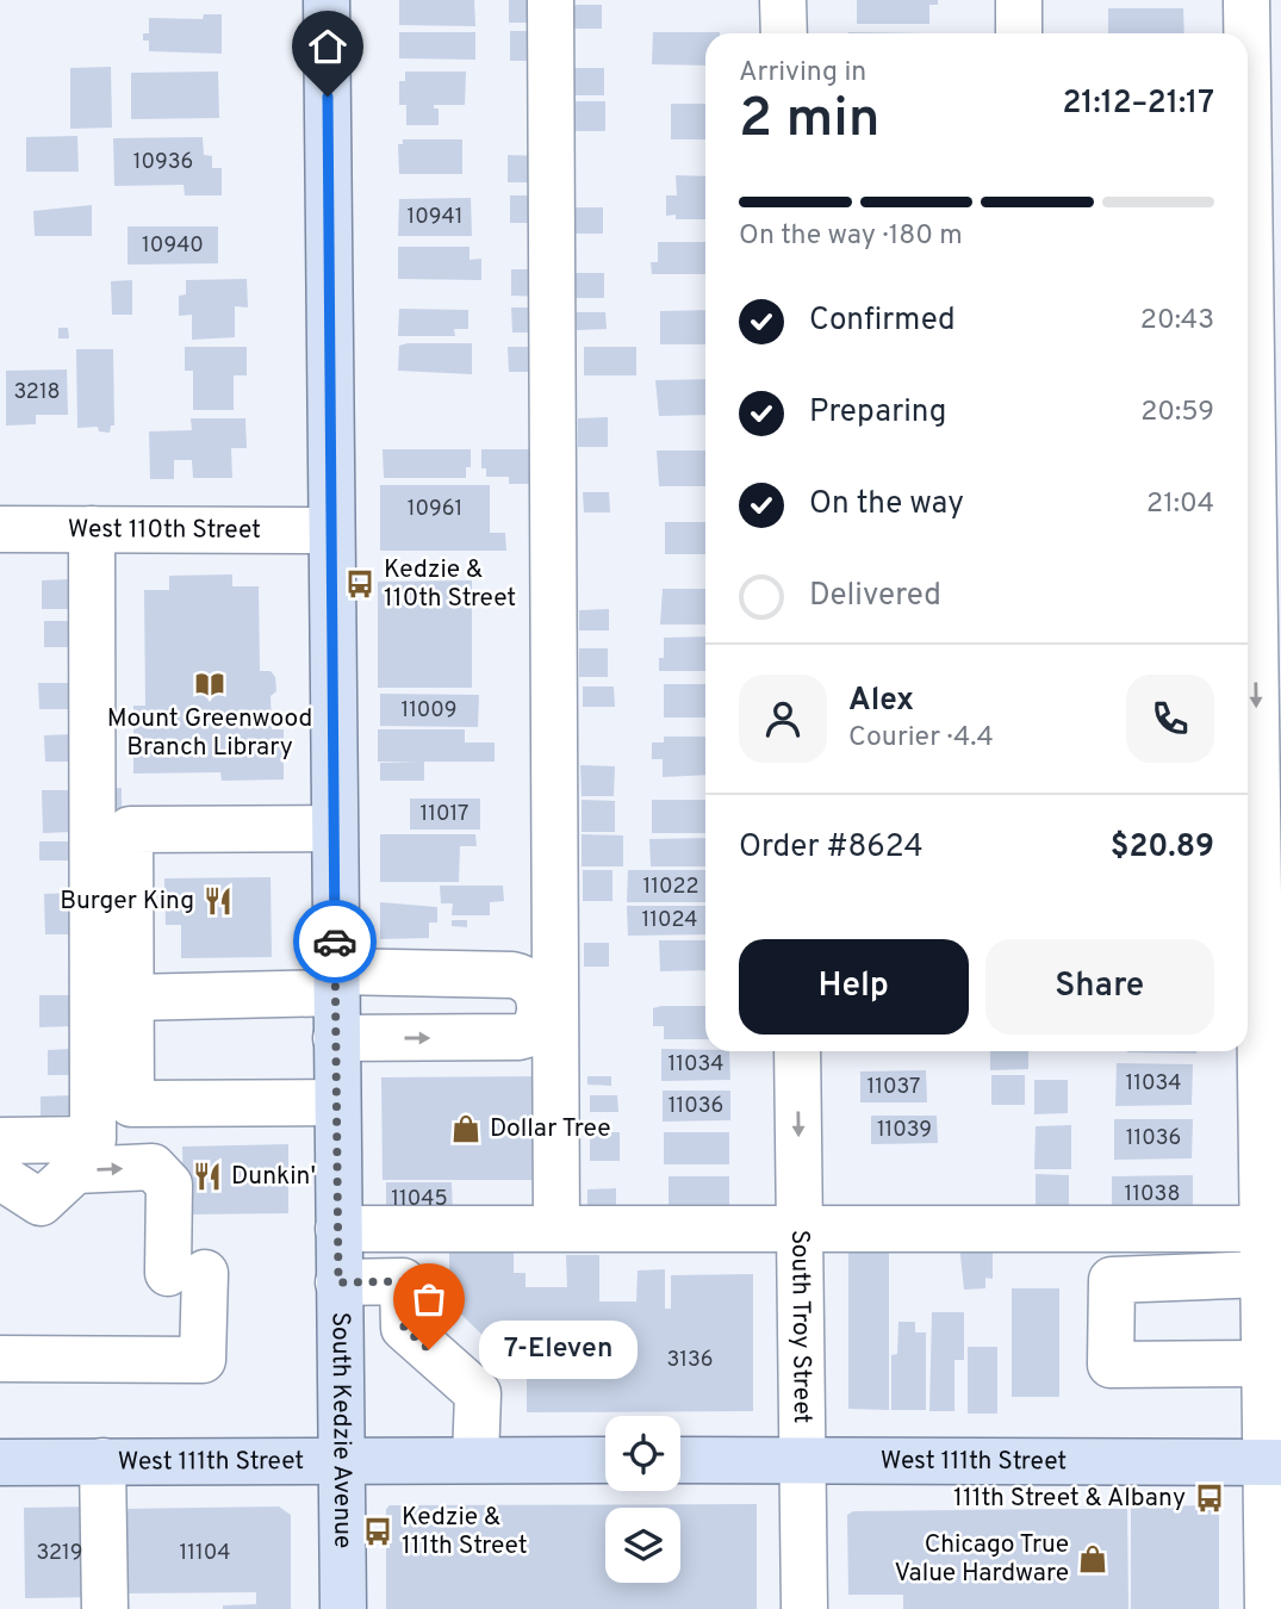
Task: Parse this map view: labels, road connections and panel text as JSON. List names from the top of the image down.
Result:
{
  "streets": {
    "main road": ["South Kedzie Avenue", "West 111th Street"],
    "street": ["West 110th Street", "South Troy Street"]
  },
  "crossings": [
    ["West 110th Street", "South Kedzie Avenue"],
    ["South Troy Street", "West 111th Street"],
    ["South Kedzie Avenue", "West 111th Street"]
  ],
  "places": {
    "bus stop": ["Kedzie & 110th Street", "111th Street & Albany", "Kedzie & 111th Street"],
    "library": ["Mount Greenwood Branch Library"],
    "restaurant": ["Burger King", "Dunkin'"],
    "shop": ["Dollar Tree", "Chicago True Value Hardware"],
    "other": ["7-Eleven"]
  },
  "house_numbers": [
    "10936",
    "10941",
    "10940",
    "3218",
    "10961",
    "11009",
    "11017",
    "11022",
    "11024",
    "11034",
    "11034",
    "11037",
    "11036",
    "11039",
    "11036",
    "11038",
    "11045",
    "3136",
    "3219",
    "11104"
  ],
  "page": {
    "heading": ["2 min", "Arriving in", "21:12–21:17"],
    "panel": [
      "Alex",
      "Courier · 4.4",
      "Order #8624",
      "$20.89"
    ],
    "bar": "On the way · 180 m",
    "list": [
      ["Confirmed", "20:43"],
      ["Preparing", "20:59"],
      ["On the way", "21:04"],
      "Delivered"
    ],
    "buttons": ["Help", "Share"],
    "bubble": "7-Eleven"
  }
}
